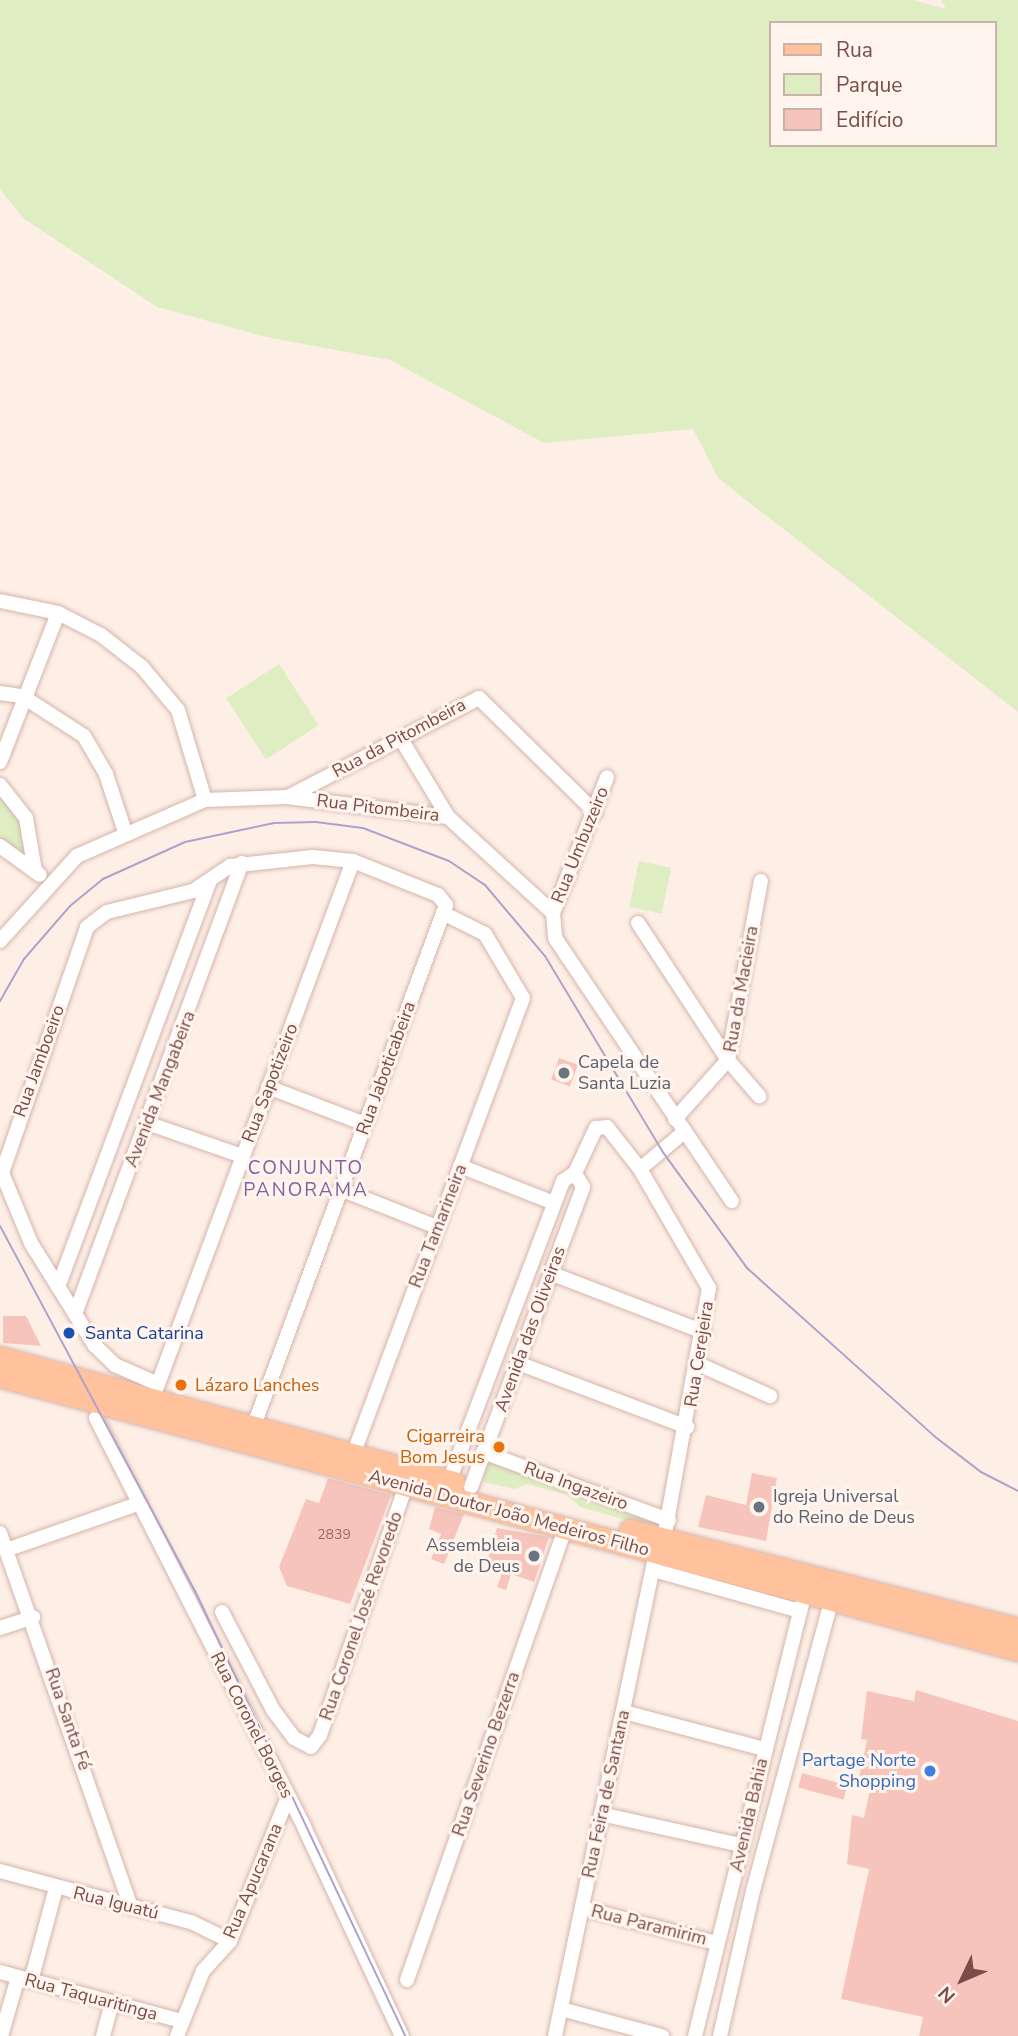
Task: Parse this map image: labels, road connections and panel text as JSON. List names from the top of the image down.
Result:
{
  "streets": {
    "main road": ["Avenida Doutor João Medeiros Filho"],
    "street": [
      "Rua da Pitombeira",
      "Rua Pitombeira",
      "Rua Umbuzeiro",
      "Rua da Macieira",
      "Rua Jamboeiro",
      "Rua Jaboticabeira",
      "Rua Sapotizeiro",
      "Avenida Mangabeira",
      "Rua Tamarineira",
      "Avenida das Oliveiras",
      "Rua Cerejeira",
      "Rua Ingazeiro",
      "Rua Coronel José Revoredo",
      "Rua Santa Fé",
      "Rua Coronel Borges",
      "Rua Severino Bezerra",
      "Rua Feira de Santana",
      "Avenida Bahia",
      "Rua Apucarana",
      "Rua Iguatú",
      "Rua Paramirim",
      "Rua Taquaritinga"
    ]
  },
  "crossings": [
    ["Rua da Pitombeira", "Rua Pitombeira"],
    ["Rua da Pitombeira", "Rua Umbuzeiro"],
    ["Rua Pitombeira", "Rua Umbuzeiro"],
    ["Rua Jamboeiro", "Rua Sapotizeiro"],
    ["Rua Jamboeiro", "Avenida Mangabeira"],
    ["Rua Jamboeiro", "Avenida Doutor João Medeiros Filho"],
    ["Rua Jaboticabeira", "Rua Tamarineira"],
    ["Rua Jaboticabeira", "Avenida Doutor João Medeiros Filho"],
    ["Rua Sapotizeiro", "Avenida Doutor João Medeiros Filho"],
    ["Rua Tamarineira", "Avenida Doutor João Medeiros Filho"],
    ["Avenida das Oliveiras", "Rua Cerejeira"],
    ["Avenida das Oliveiras", "Rua Ingazeiro"],
    ["Avenida das Oliveiras", "Avenida Doutor João Medeiros Filho"],
    ["Rua Cerejeira", "Rua Ingazeiro"],
    ["Rua Cerejeira", "Avenida Doutor João Medeiros Filho"],
    ["Rua Cerejeira", "Rua Feira de Santana"],
    ["Rua Ingazeiro", "Avenida Doutor João Medeiros Filho"],
    ["Rua Ingazeiro", "Rua Feira de Santana"],
    ["Avenida Doutor João Medeiros Filho", "Rua Coronel José Revoredo"],
    ["Avenida Doutor João Medeiros Filho", "Rua Severino Bezerra"],
    ["Avenida Doutor João Medeiros Filho", "Rua Feira de Santana"],
    ["Avenida Doutor João Medeiros Filho", "Avenida Bahia"],
    ["Rua Santa Fé", "Rua Iguatú"],
    ["Rua Coronel Borges", "Rua Apucarana"],
    ["Rua Feira de Santana", "Rua Paramirim"],
    ["Avenida Bahia", "Rua Paramirim"],
    ["Rua Apucarana", "Rua Iguatú"],
    ["Rua Apucarana", "Rua Taquaritinga"]
  ],
  "districts": ["CONJUNTO PANORAMA"],
  "places": [
    "Capela de Santa Luzia",
    "Santa Catarina",
    "Lázaro Lanches",
    "Cigarreira Bom Jesus",
    "Igreja Universal do Reino de Deus",
    "Assembleia de Deus",
    "Partage Norte Shopping"
  ],
  "house_numbers": ["2839"],
  "legend": ["Rua", "Parque", "Edifício"],
  "north": "bottom left"
}
